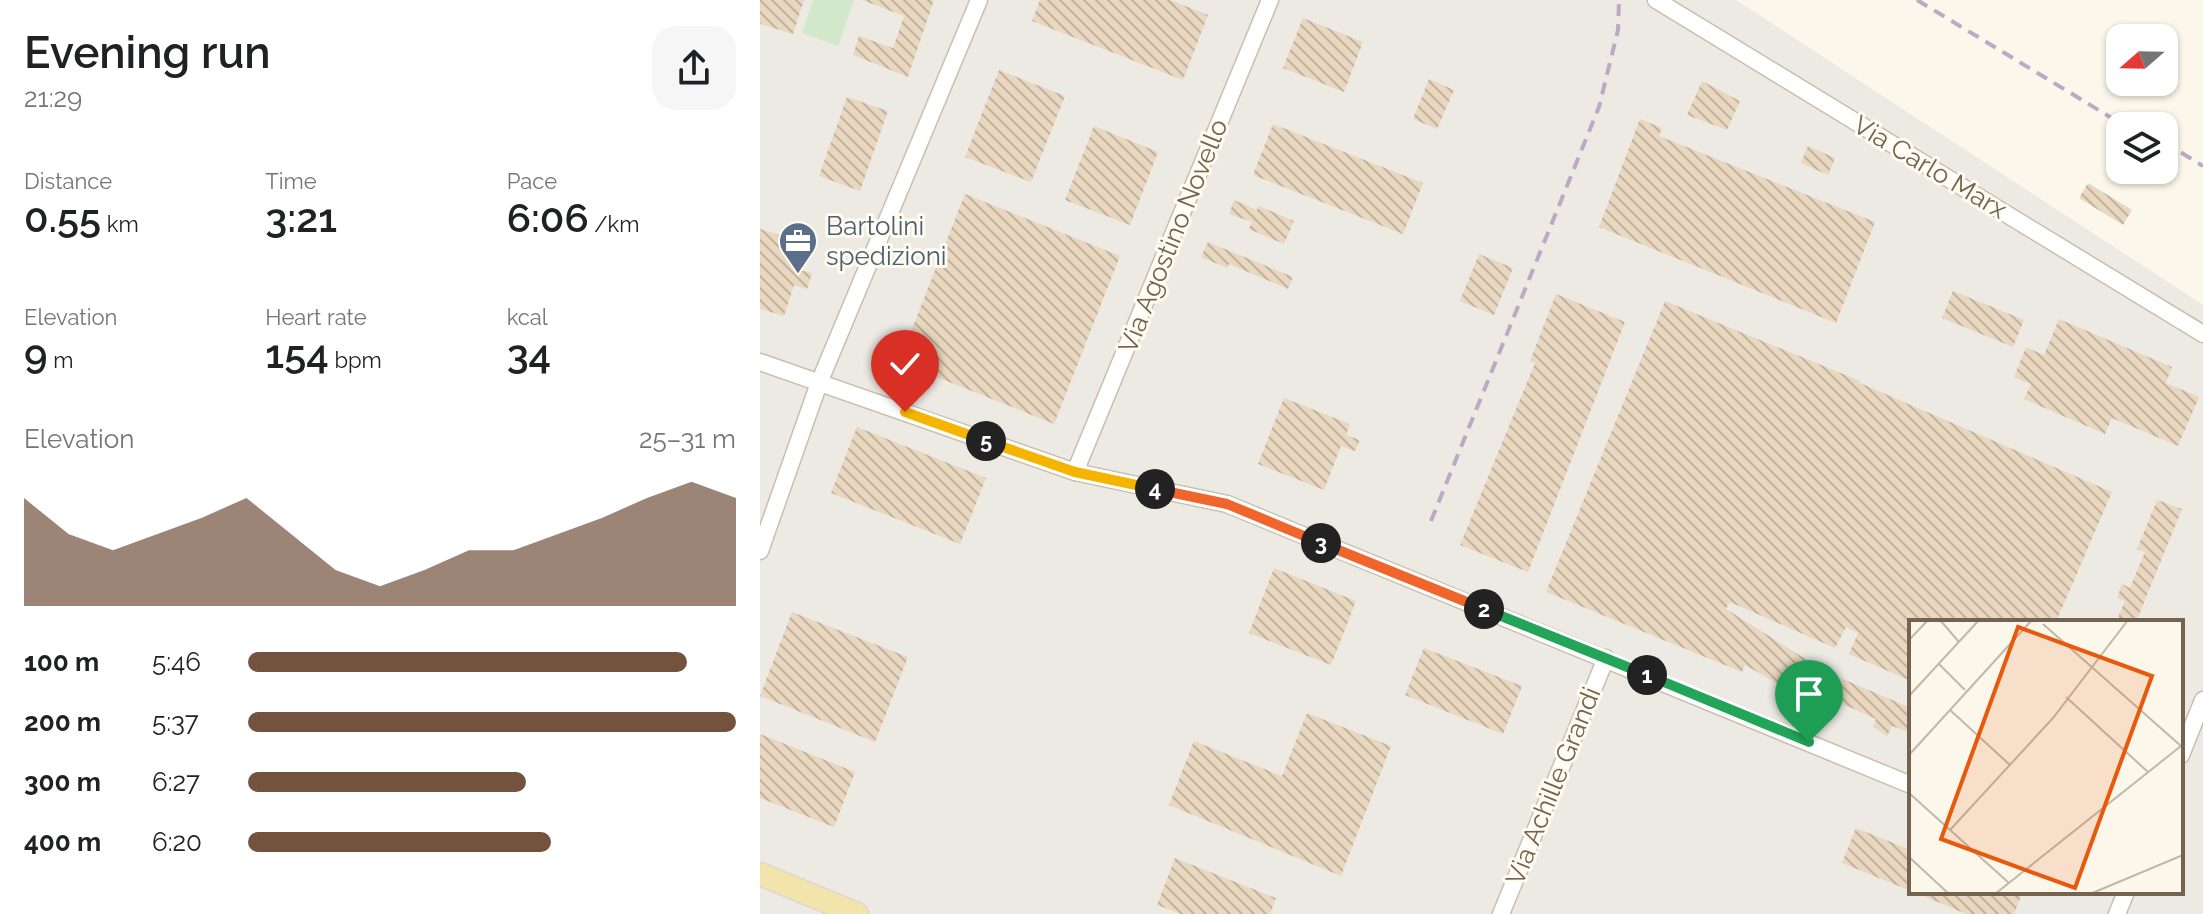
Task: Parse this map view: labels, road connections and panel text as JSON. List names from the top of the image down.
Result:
{
  "streets": {
    "street": ["Via Carlo Marx", "Via Agostino Novello", "Via Achille Grandi"]
  },
  "places": {
    "office": ["Bartolini spedizioni"]
  },
  "north": "left",
  "page": {
    "heading": ["Evening run", "21:29"],
    "stats": [
      ["Distance", "0.55 km"],
      ["Time", "3:21"],
      ["Pace", "6:06 /km"],
      ["Elevation", "9 m"],
      ["Heart rate", "154 bpm"],
      ["kcal", "34"]
    ],
    "chart": ["Elevation", "25–31 m"],
    "pins": [
      "5",
      "4",
      "3",
      "2",
      "1"
    ],
    "list": [
      {
        "name": "100 m",
        "note": "5:46"
      },
      {
        "name": "200 m",
        "note": "5:37"
      },
      {
        "name": "300 m",
        "note": "6:27"
      },
      {
        "name": "400 m",
        "note": "6:20"
      }
    ]
  }
}
